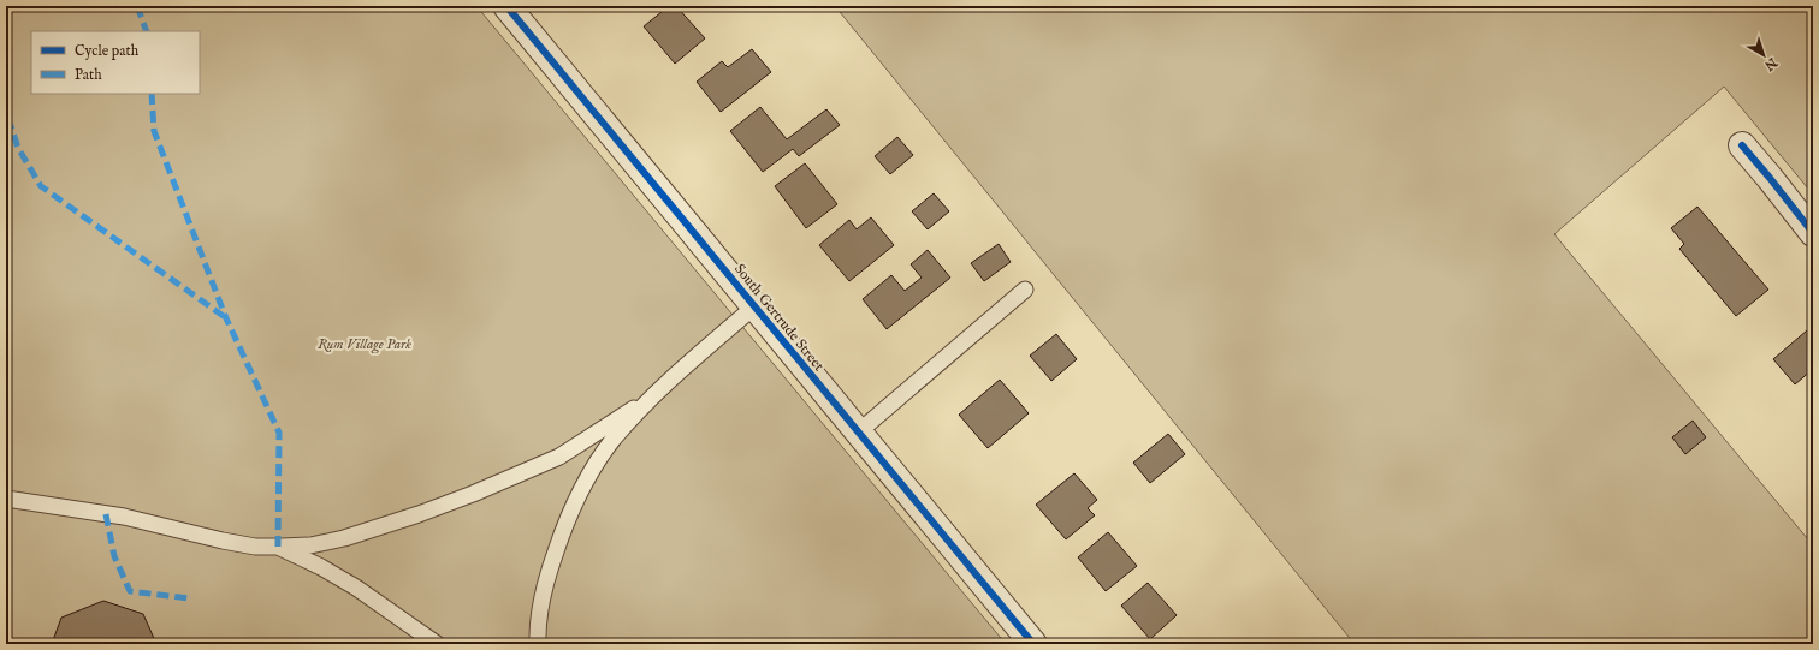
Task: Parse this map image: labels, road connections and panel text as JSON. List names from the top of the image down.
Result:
{
  "streets": {
    "street": ["South Gertrude Street"]
  },
  "parks": ["Rum Village Park"],
  "legend": ["Cycle path", "Path"],
  "north": "bottom right"
}
